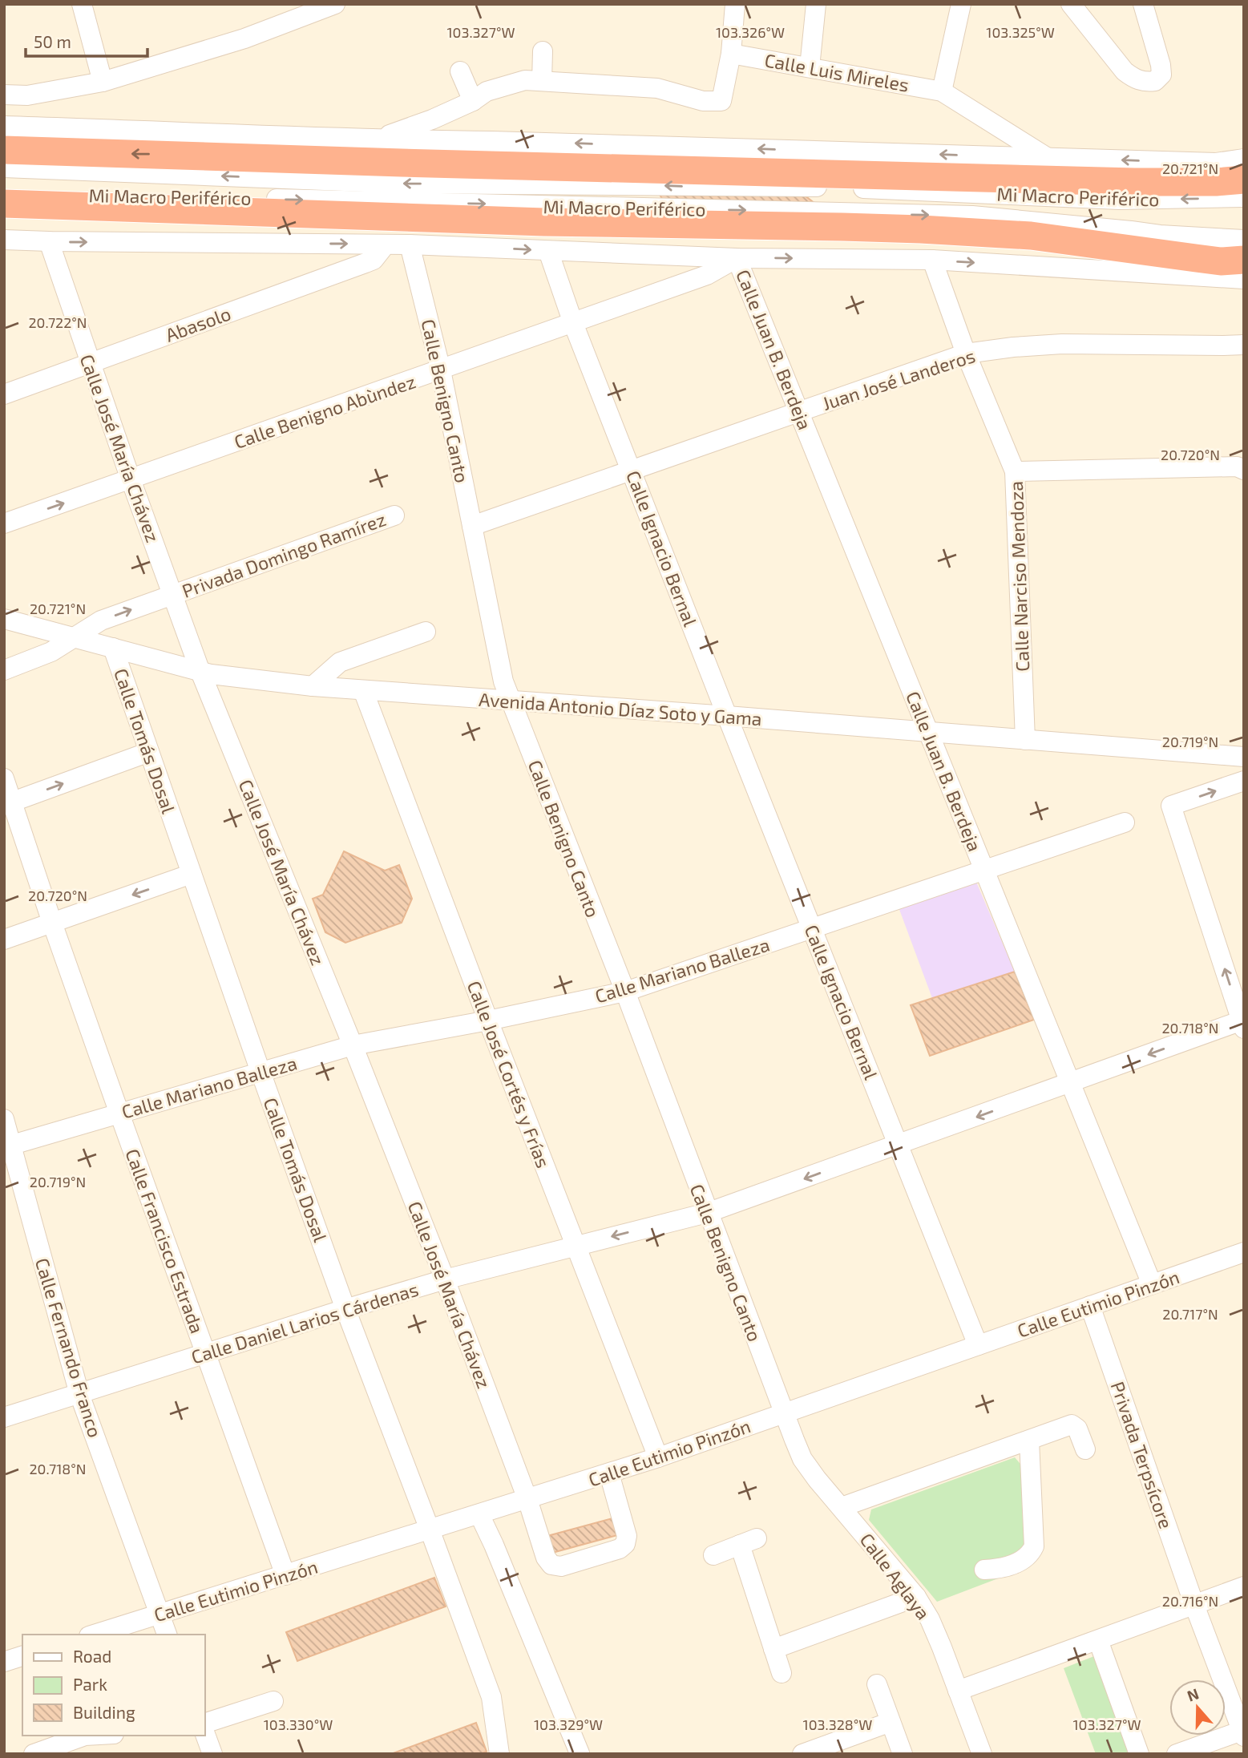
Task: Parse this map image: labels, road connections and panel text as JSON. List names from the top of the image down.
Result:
{
  "streets": {
    "street": [
      "Calle Luis Mireles",
      "Mi Macro Periférico",
      "Abasolo",
      "Calle Juan B. Berdeja",
      "Juan José Landeros",
      "Calle Benigno Canto",
      "Calle Benigno Abùndez",
      "Calle José María Chávez",
      "Calle Ignacio Bernal",
      "Privada Domingo Ramírez",
      "Calle Narciso Mendoza",
      "Avenida Antonio Díaz Soto y Gama",
      "Calle Tomás Dosal",
      "Calle Mariano Balleza",
      "Calle José Cortés y Frías",
      "Calle Francisco Estrada",
      "Calle Eutimio Pinzón",
      "Calle Daniel Larios Cárdenas",
      "Calle Fernando Franco",
      "Privada Terpsícore",
      "Calle Aglaya"
    ]
  },
  "crossings": [
    ["Abasolo", "Calle José María Chávez"],
    ["Calle Juan B. Berdeja", "Juan José Landeros"],
    ["Calle Juan B. Berdeja", "Calle Benigno Abùndez"],
    ["Calle Juan B. Berdeja", "Avenida Antonio Díaz Soto y Gama"],
    ["Calle Juan B. Berdeja", "Calle Mariano Balleza"],
    ["Calle Juan B. Berdeja", "Calle Eutimio Pinzón"],
    ["Calle Juan B. Berdeja", "Calle Daniel Larios Cárdenas"],
    ["Juan José Landeros", "Calle Benigno Canto"],
    ["Juan José Landeros", "Calle Ignacio Bernal"],
    ["Juan José Landeros", "Calle Narciso Mendoza"],
    ["Calle Benigno Canto", "Calle Benigno Abùndez"],
    ["Calle Benigno Canto", "Avenida Antonio Díaz Soto y Gama"],
    ["Calle Benigno Canto", "Calle Mariano Balleza"],
    ["Calle Benigno Canto", "Calle Eutimio Pinzón"],
    ["Calle Benigno Canto", "Calle Daniel Larios Cárdenas"],
    ["Calle Benigno Canto", "Calle Aglaya"],
    ["Calle Benigno Abùndez", "Calle José María Chávez"],
    ["Calle Benigno Abùndez", "Calle Ignacio Bernal"],
    ["Calle José María Chávez", "Privada Domingo Ramírez"],
    ["Calle José María Chávez", "Avenida Antonio Díaz Soto y Gama"],
    ["Calle José María Chávez", "Calle Mariano Balleza"],
    ["Calle José María Chávez", "Calle Eutimio Pinzón"],
    ["Calle José María Chávez", "Calle Daniel Larios Cárdenas"],
    ["Calle Ignacio Bernal", "Avenida Antonio Díaz Soto y Gama"],
    ["Calle Ignacio Bernal", "Calle Mariano Balleza"],
    ["Calle Ignacio Bernal", "Calle Eutimio Pinzón"],
    ["Calle Ignacio Bernal", "Calle Daniel Larios Cárdenas"],
    ["Privada Domingo Ramírez", "Avenida Antonio Díaz Soto y Gama"],
    ["Calle Narciso Mendoza", "Avenida Antonio Díaz Soto y Gama"],
    ["Avenida Antonio Díaz Soto y Gama", "Calle Tomás Dosal"],
    ["Avenida Antonio Díaz Soto y Gama", "Calle José Cortés y Frías"],
    ["Calle Tomás Dosal", "Calle Mariano Balleza"],
    ["Calle Tomás Dosal", "Calle Eutimio Pinzón"],
    ["Calle Tomás Dosal", "Calle Daniel Larios Cárdenas"],
    ["Calle Mariano Balleza", "Calle José Cortés y Frías"],
    ["Calle Mariano Balleza", "Calle Francisco Estrada"],
    ["Calle Mariano Balleza", "Calle Fernando Franco"],
    ["Calle José Cortés y Frías", "Calle Eutimio Pinzón"],
    ["Calle José Cortés y Frías", "Calle Daniel Larios Cárdenas"],
    ["Calle Francisco Estrada", "Calle Eutimio Pinzón"],
    ["Calle Francisco Estrada", "Calle Daniel Larios Cárdenas"],
    ["Calle Eutimio Pinzón", "Calle Fernando Franco"],
    ["Calle Eutimio Pinzón", "Privada Terpsícore"],
    ["Calle Eutimio Pinzón", "Calle Aglaya"],
    ["Calle Daniel Larios Cárdenas", "Calle Fernando Franco"]
  ],
  "one_way": ["Calle Daniel Larios Cárdenas"],
  "legend": ["Road", "Park", "Building"],
  "scale_bar": "50 m",
  "north": "top",
  "coordinates": [
    "103.325°W",
    "103.327°W",
    "103.326°W",
    "20.721°N",
    "20.722°N",
    "20.720°N",
    "20.719°N",
    "20.718°N",
    "20.717°N",
    "20.716°N",
    "103.330°W",
    "103.329°W",
    "103.328°W"
  ]
}
